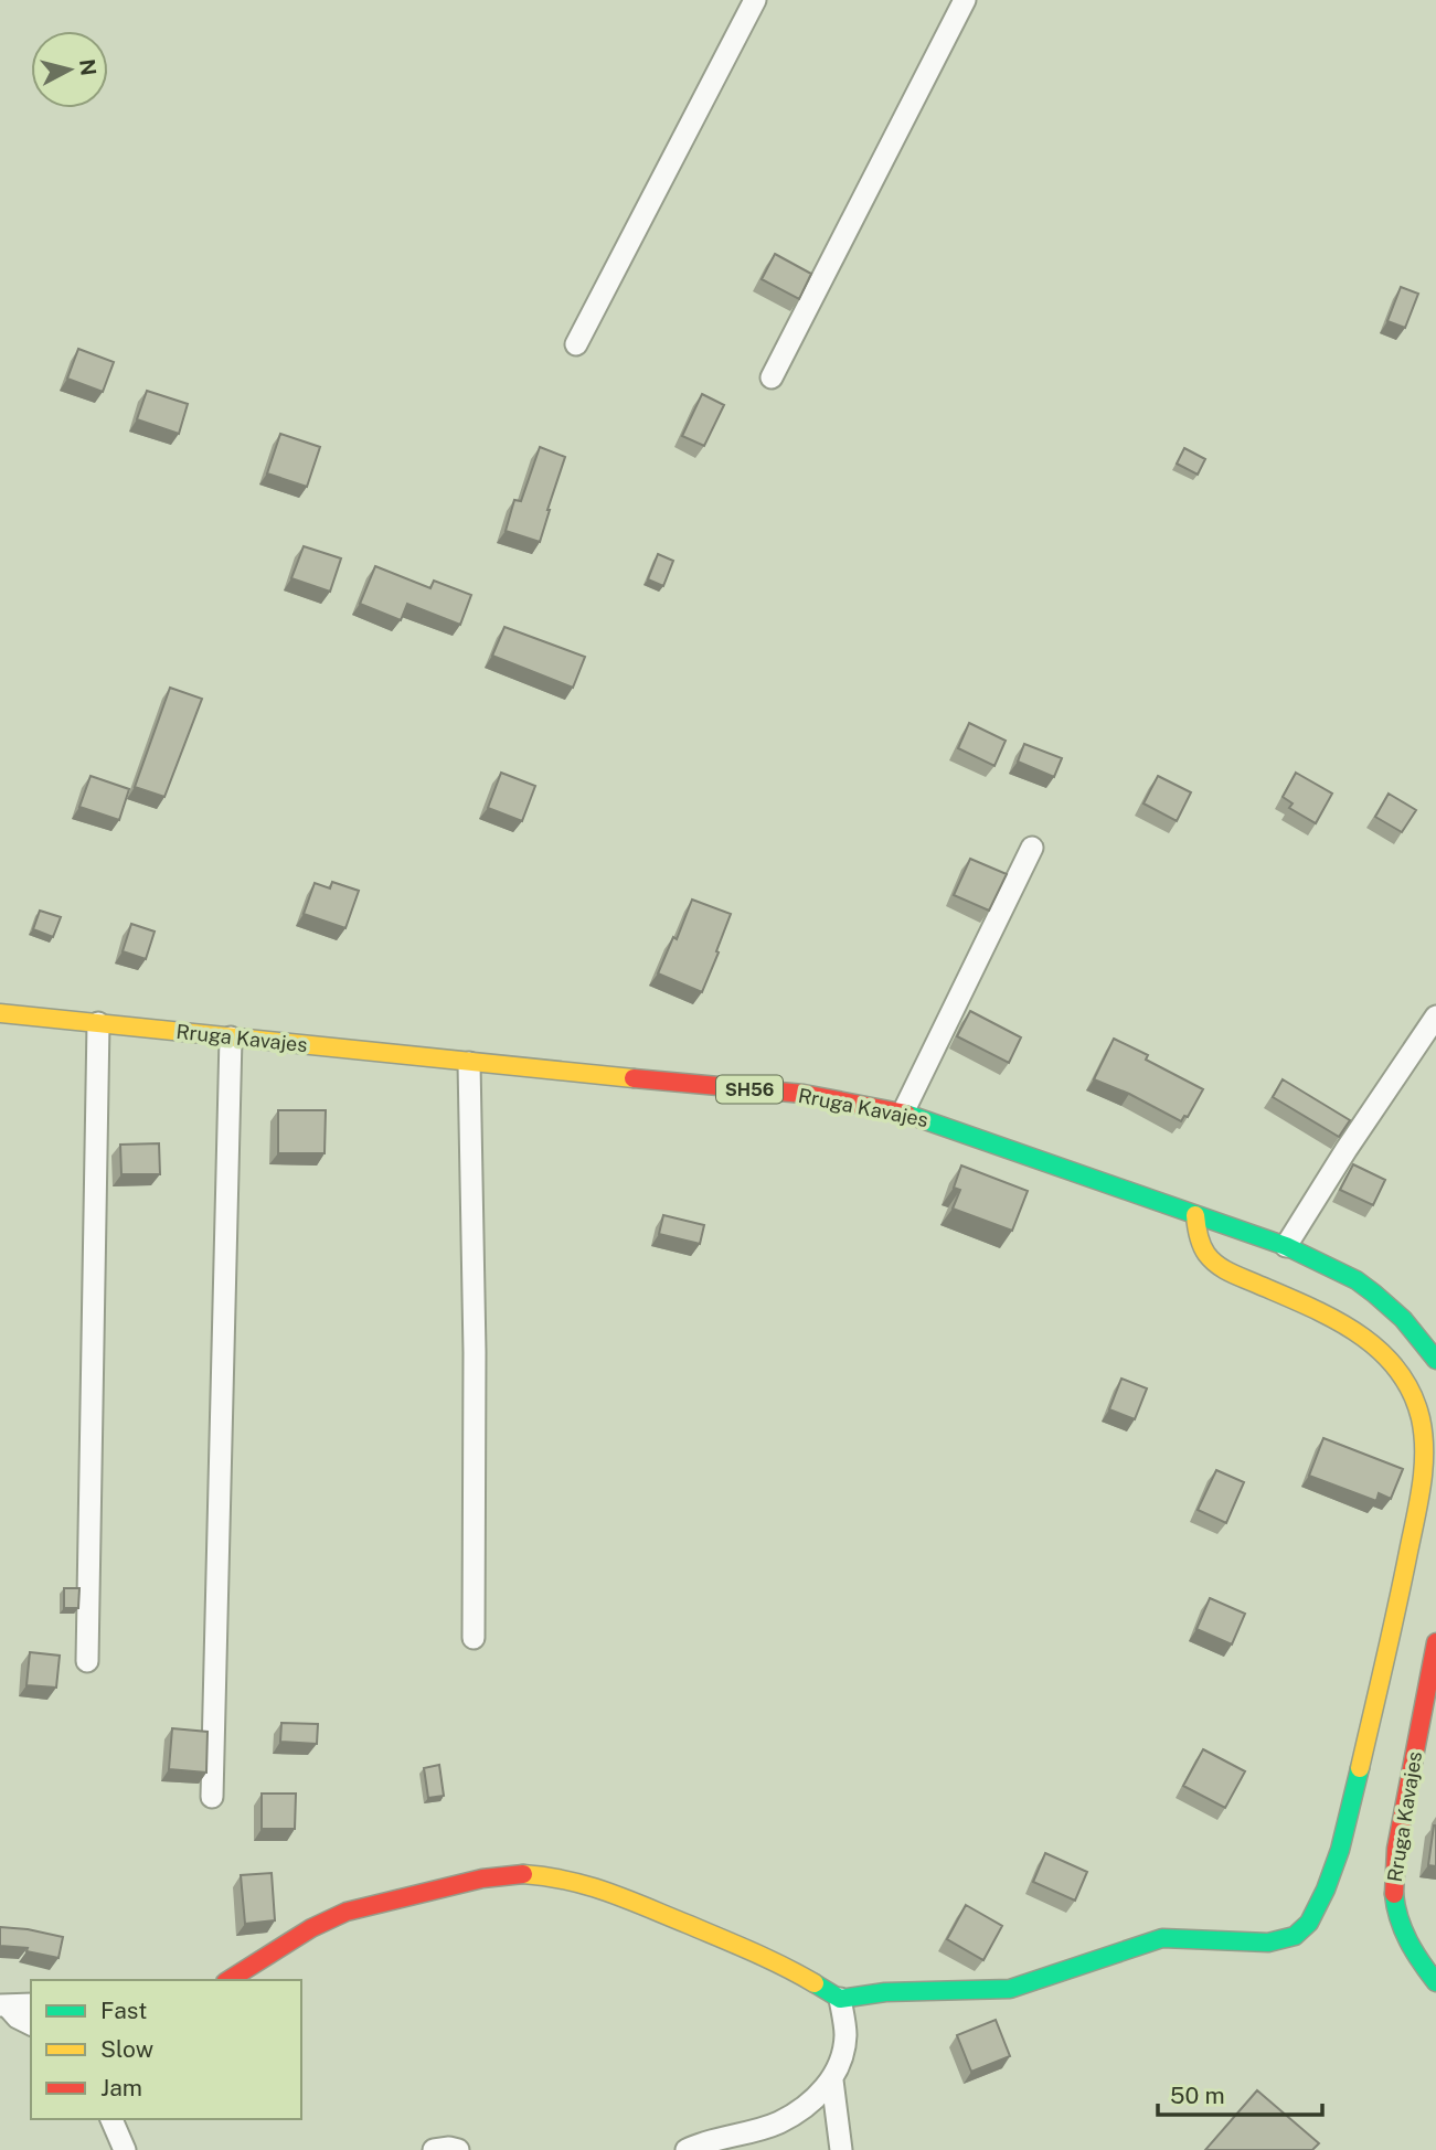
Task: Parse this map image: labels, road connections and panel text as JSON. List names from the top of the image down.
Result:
{
  "streets": {
    "street": ["Rruga Kavajes", "SH56"]
  },
  "legend": ["Fast", "Slow", "Jam"],
  "scale_bar": "50 m",
  "north": "right"
}
